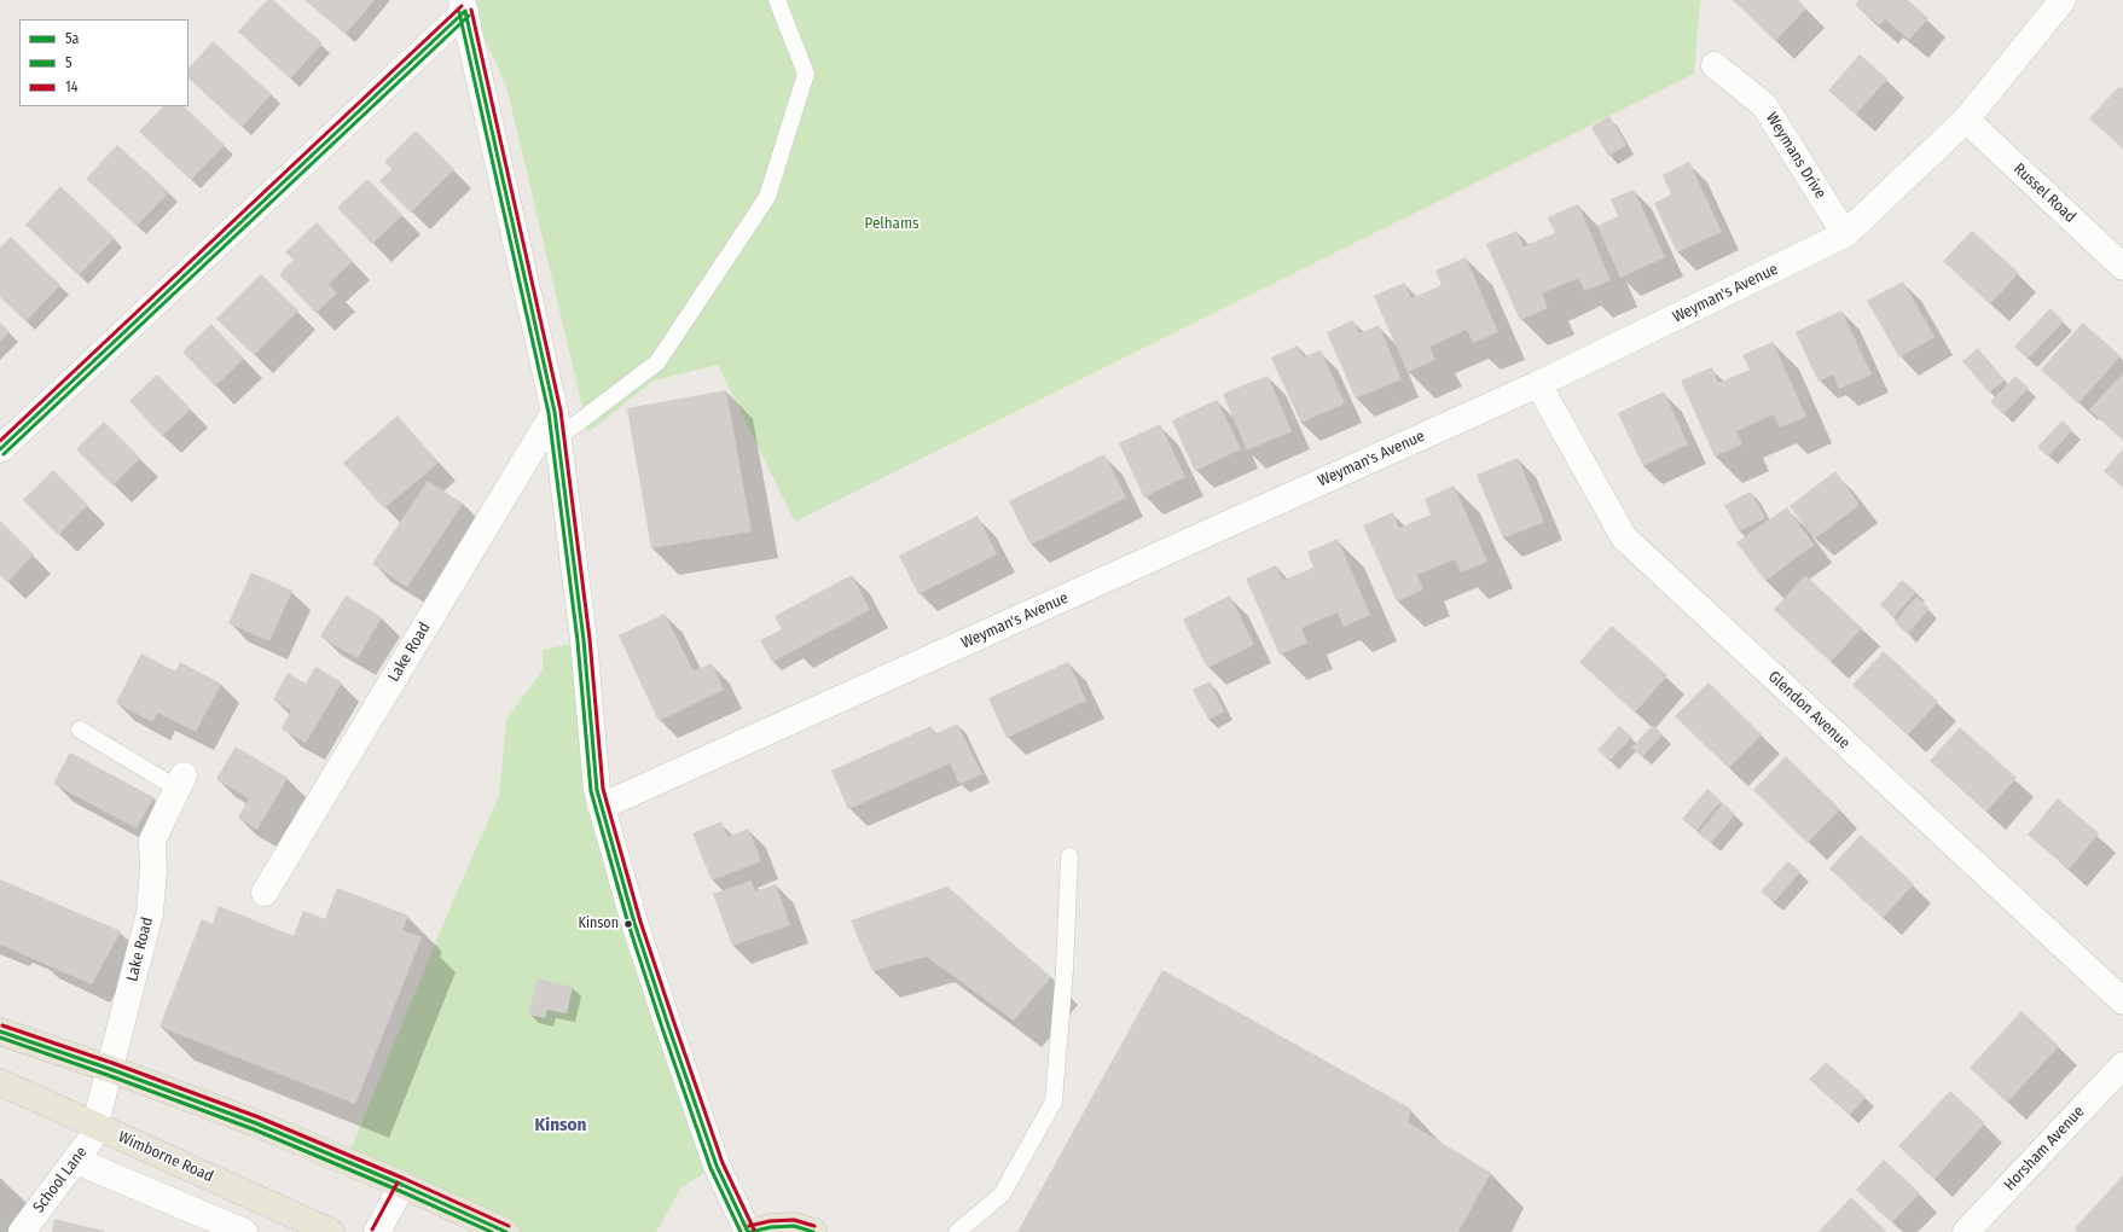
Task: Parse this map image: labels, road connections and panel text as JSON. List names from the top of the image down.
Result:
{
  "streets": {
    "main road": ["Wimborne Road"],
    "street": [
      "Weymans Drive",
      "Russel Road",
      "Weyman's Avenue",
      "Lake Road",
      "Glendon Avenue",
      "Horsham Avenue",
      "School Lane"
    ]
  },
  "crossings": [
    ["Weymans Drive", "Weyman's Avenue"],
    ["Russel Road", "Weyman's Avenue"],
    ["Weyman's Avenue", "Glendon Avenue"],
    ["Lake Road", "Wimborne Road"],
    ["Lake Road", "School Lane"],
    ["Wimborne Road", "School Lane"]
  ],
  "districts": ["Kinson"],
  "parks": ["Pelhams"],
  "places": ["Kinson"],
  "lines": ["transit line 14", "transit line 5a", "transit line 5"],
  "legend": ["5a", "5", "14"]
}
